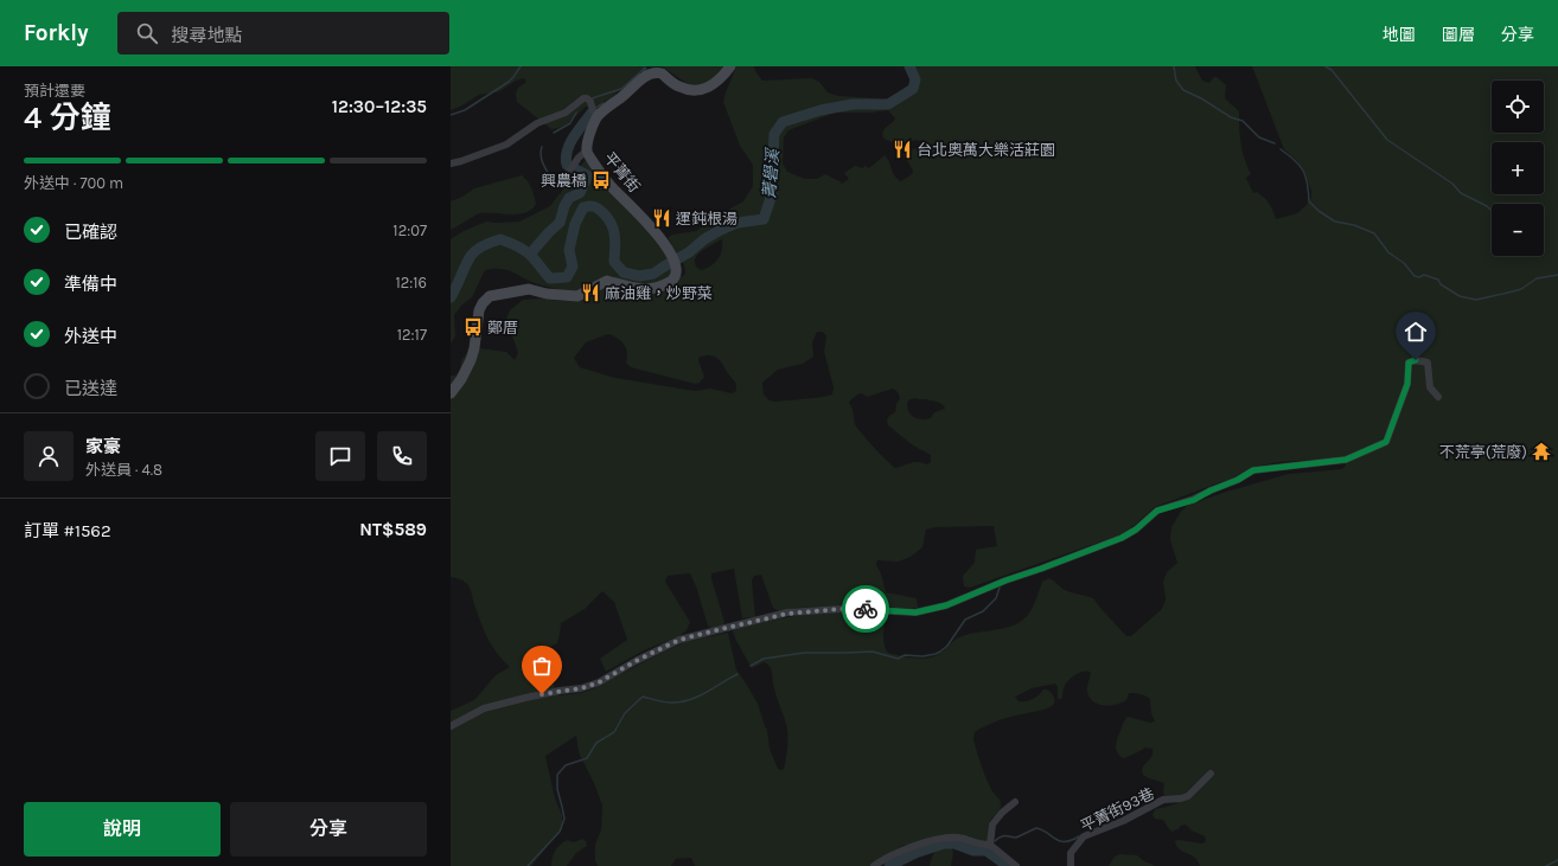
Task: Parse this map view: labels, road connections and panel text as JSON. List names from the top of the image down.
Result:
{
  "streets": {
    "street": ["平菁街", "平菁街93巷"]
  },
  "water": ["菁礐溪"],
  "places": {
    "restaurant": ["台北奧萬大樂活莊園", "運鈍根湯", "麻油雞，炒野菜"],
    "bus stop": ["興農橋", "鄭厝"],
    "temple": ["不荒亭(荒廢)"]
  },
  "page": {
    "header": "Forkly",
    "search": "搜尋地點",
    "nav": ["地圖", "圖層", "分享"],
    "heading": ["4 分鐘", "預計還要", "12:30–12:35"],
    "panel": [
      "家豪",
      "外送員 · 4.8",
      "訂單 #1562",
      "NT$589"
    ],
    "map_buttons": ["+", "−"],
    "bar": "外送中 · 700 m",
    "list": [
      ["已確認", "12:07"],
      ["準備中", "12:16"],
      ["外送中", "12:17"],
      "已送達"
    ],
    "buttons": ["說明", "分享"]
  }
}
